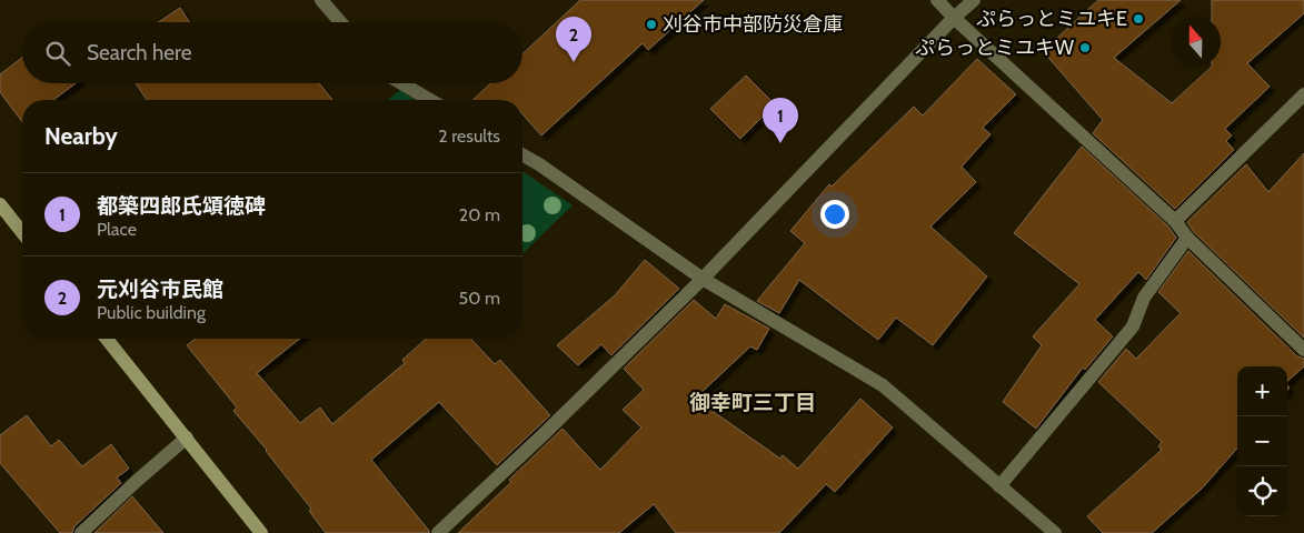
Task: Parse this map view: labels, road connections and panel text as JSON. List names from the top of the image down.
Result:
{
  "districts": ["御幸町三丁目"],
  "places": ["ぷらっとミユキE", "刈谷市中部防災倉庫", "ぷらっとミユキW"],
  "north": "top",
  "page": {
    "pins": ["2", "1"],
    "search": "Search here",
    "heading": ["Nearby", "2 results"],
    "list": [
      {
        "mark": "1",
        "name": "都築四郎氏頌徳碑",
        "note": "Place",
        "value": "20 m"
      },
      {
        "mark": "2",
        "name": "元刈谷市民館",
        "note": "Public building",
        "value": "50 m"
      }
    ],
    "map_buttons": ["+", "−"]
  }
}
